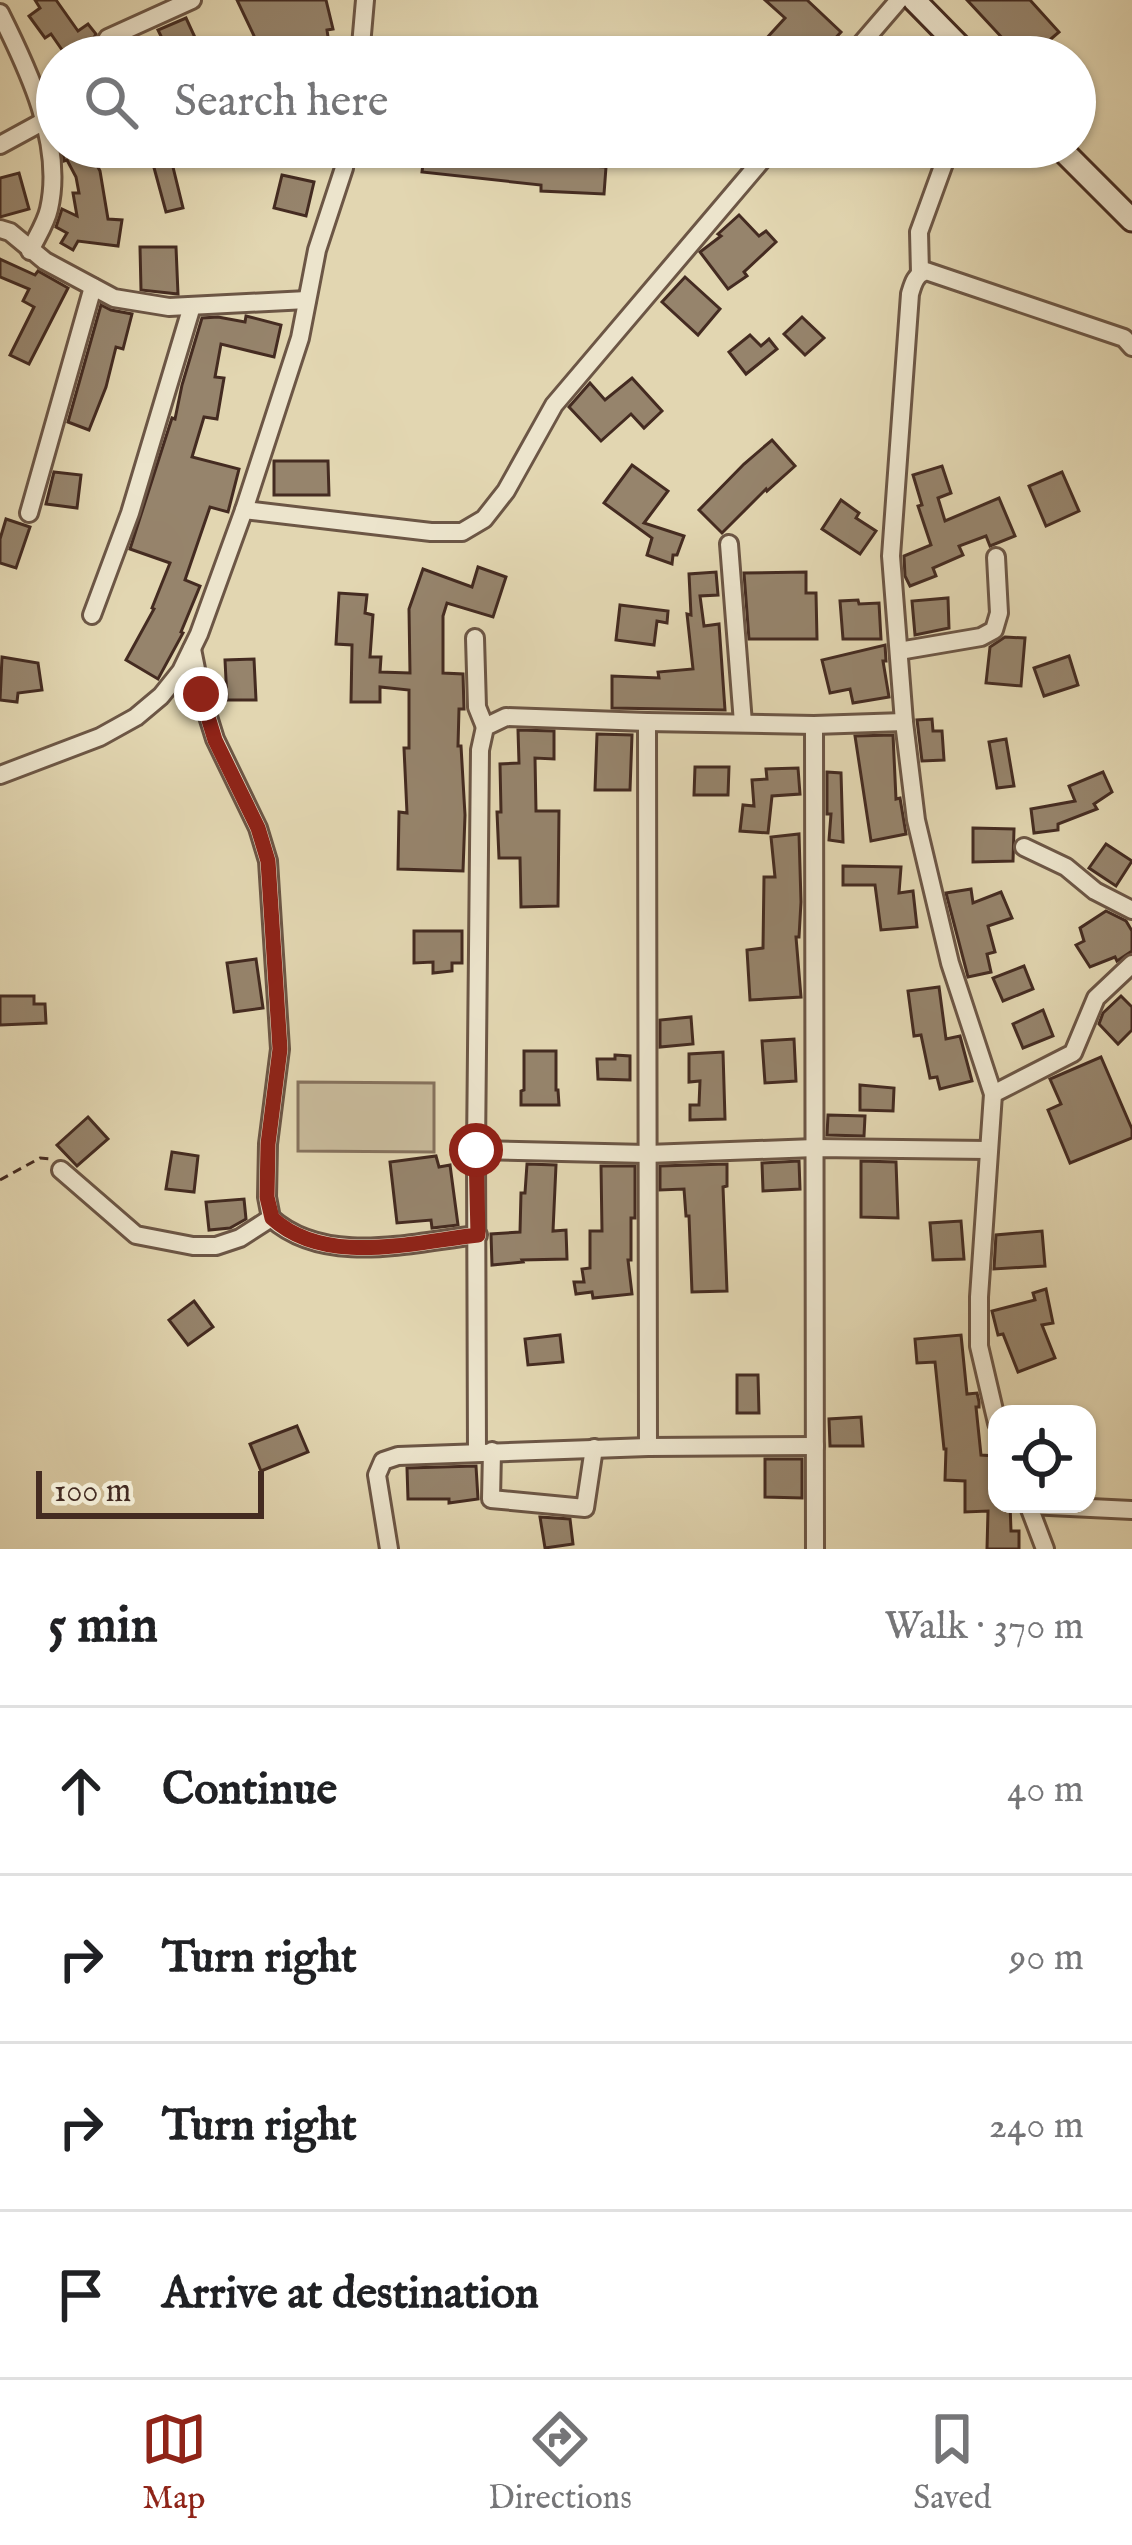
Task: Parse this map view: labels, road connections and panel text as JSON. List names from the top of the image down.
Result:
{
  "scale_bar": "100 m",
  "page": {
    "search": "Search here",
    "scale": "100 m",
    "heading": ["5 min", "Walk · 370 m"],
    "list": [
      ["Continue", "40 m"],
      ["Turn right", "90 m"],
      ["Turn right", "240 m"],
      "Arrive at destination"
    ],
    "nav": ["Map", "Directions", "Saved"]
  }
}
